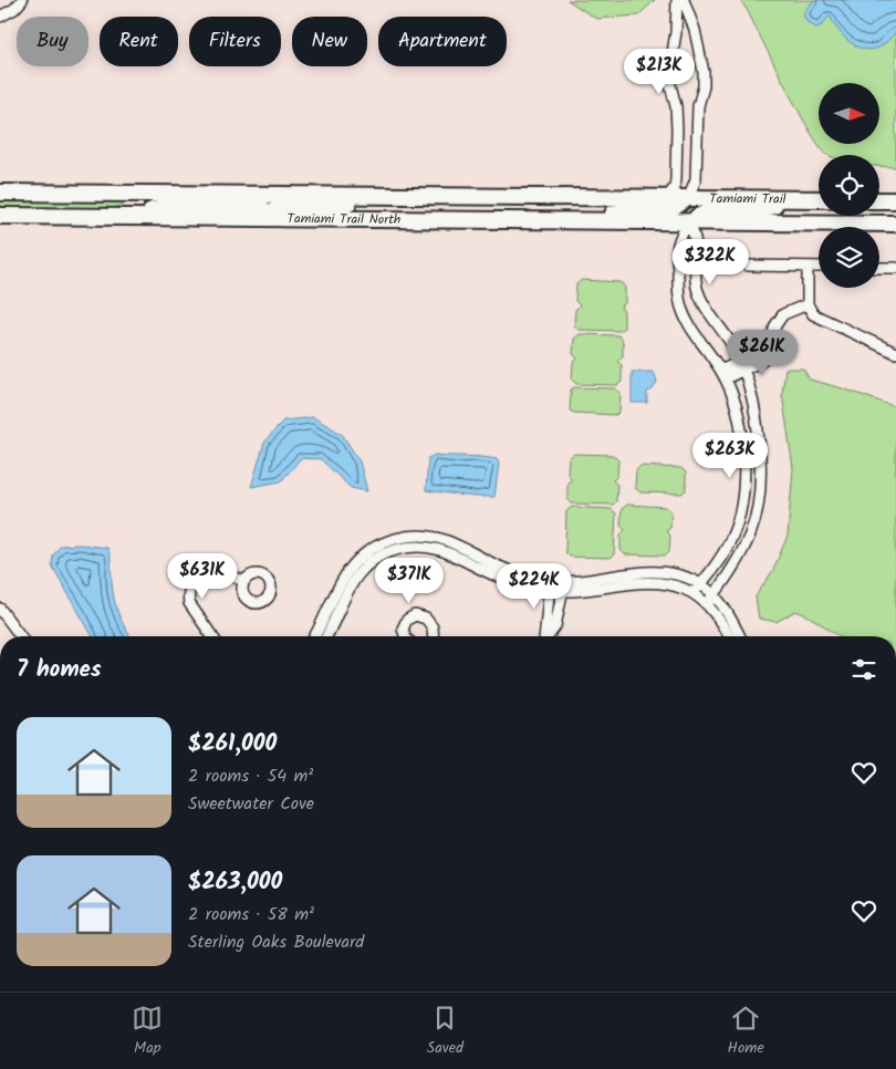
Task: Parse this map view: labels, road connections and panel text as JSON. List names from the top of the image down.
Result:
{
  "streets": {
    "main road": ["Tamiami Trail", "Tamiami Trail North"]
  },
  "crossings": [
    ["Tamiami Trail", "Tamiami Trail North"]
  ],
  "north": "right",
  "page": {
    "chip": [
      "Buy",
      "Rent",
      "Filters",
      "New",
      "Apartment"
    ],
    "price": [
      "$213K",
      "$322K",
      "$261K",
      "$263K",
      "$631K",
      "$371K",
      "$224K"
    ],
    "heading": "7 homes",
    "list": [
      {
        "name": "$261,000",
        "note": "2 rooms · 54 m² · Sweetwater Cove"
      },
      {
        "name": "$263,000",
        "note": "2 rooms · 58 m² · Sterling Oaks Boulevard"
      }
    ],
    "tabs": ["Map", "Saved", "Home"]
  }
}
